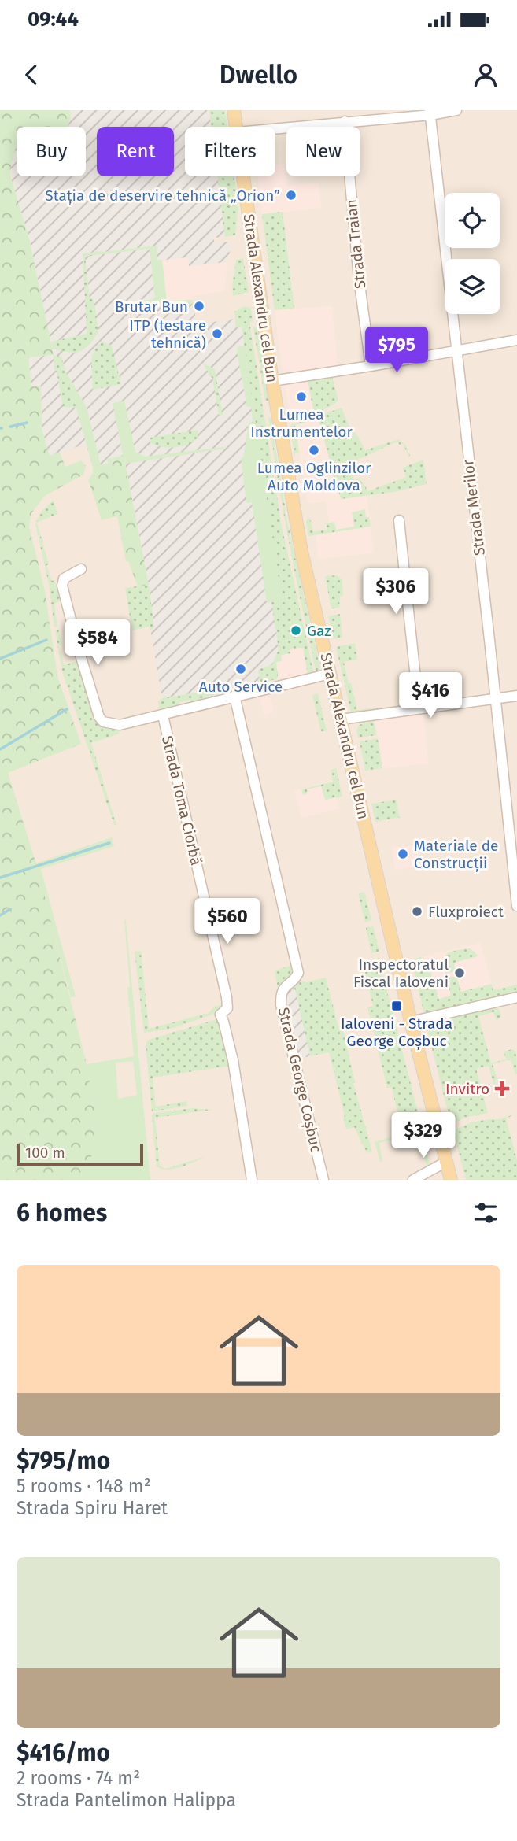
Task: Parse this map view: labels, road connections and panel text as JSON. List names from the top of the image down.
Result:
{
  "streets": {
    "main road": ["Strada Alexandru cel Bun"],
    "street": [
      "Strada Traian",
      "Strada Merilor",
      "Strada Toma Ciorbă",
      "Strada George Coșbuc"
    ]
  },
  "crossings": [
    ["Strada Alexandru cel Bun", "Strada Toma Ciorbă"],
    ["Strada Toma Ciorbă", "Strada George Coșbuc"]
  ],
  "places": {
    "other": [
      "Stația de deservire tehnică „Orion”",
      "Brutar Bun",
      "ITP (testare tehnică)",
      "Lumea Instrumentelor",
      "Lumea Oglinzilor Auto Moldova",
      "Gaz",
      "Auto Service",
      "Materiale de Construcții",
      "Fluxproiect",
      "Inspectoratul Fiscal Ialoveni"
    ],
    "transit": ["Ialoveni - Strada George Coșbuc"],
    "health": ["Invitro"]
  },
  "scale_bar": "100 m",
  "page": {
    "status": "09:44",
    "header": "Dwello",
    "chip": [
      "Buy",
      "Rent",
      "Filters",
      "New"
    ],
    "price": [
      "$795",
      "$306",
      "$584",
      "$416",
      "$560",
      "$329"
    ],
    "scale": "100 m",
    "heading": "6 homes",
    "list": [
      {
        "name": "$795/mo",
        "note": "5 rooms · 148 m² · Strada Spiru Haret"
      },
      {
        "name": "$416/mo",
        "note": "2 rooms · 74 m² · Strada Pantelimon Halippa"
      }
    ]
  }
}
